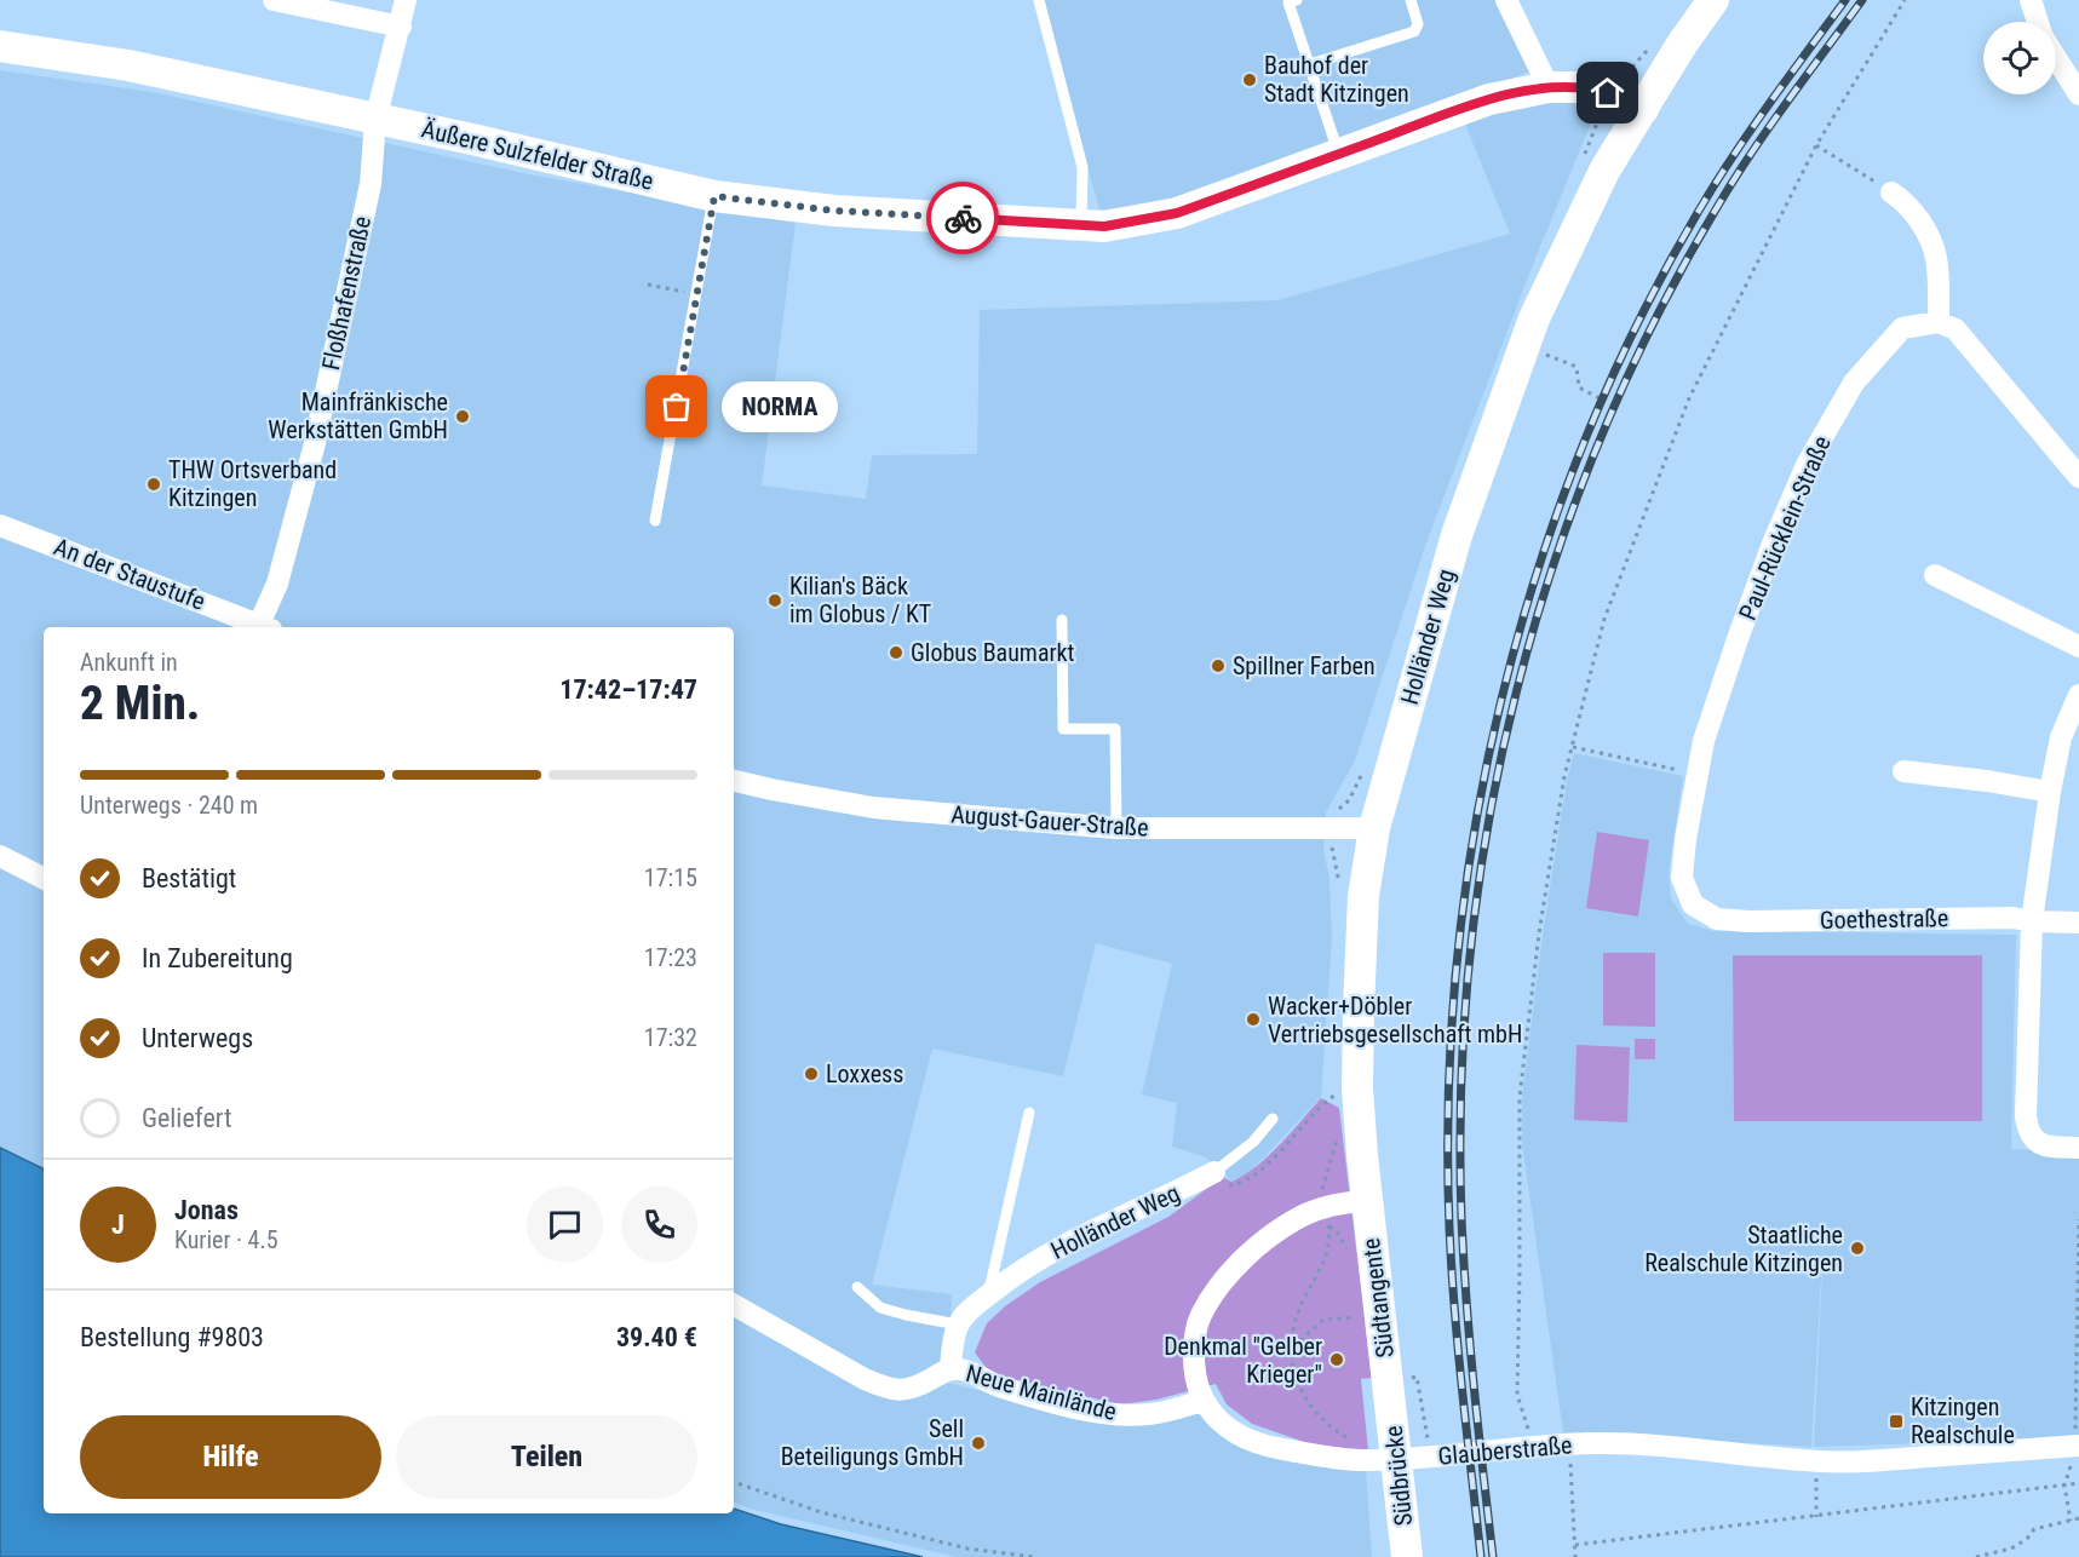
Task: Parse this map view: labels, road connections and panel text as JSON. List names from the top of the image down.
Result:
{
  "streets": {
    "main road": [
      "Äußere Sulzfelder Straße",
      "Holländer Weg",
      "Südtangente",
      "Südbrücke"
    ],
    "street": [
      "Floßhafenstraße",
      "Paul-Rücklein-Straße",
      "An der Staustufe",
      "August-Gauer-Straße",
      "Goethestraße",
      "Neue Mainlände",
      "Glauberstraße"
    ]
  },
  "crossings": [
    ["Äußere Sulzfelder Straße", "Floßhafenstraße"],
    ["Äußere Sulzfelder Straße", "Holländer Weg"],
    ["Paul-Rücklein-Straße", "Goethestraße"],
    ["Holländer Weg", "August-Gauer-Straße"],
    ["Holländer Weg", "Südtangente"],
    ["Südtangente", "Südbrücke"],
    ["Neue Mainlände", "Glauberstraße"]
  ],
  "places": {
    "other": [
      "Bauhof der Stadt Kitzingen",
      "NORMA",
      "Mainfränkische Werkstätten GmbH",
      "THW Ortsverband Kitzingen",
      "Kilian's Bäck im Globus / KT",
      "Globus Baumarkt",
      "Spillner Farben",
      "Wacker+Döbler Vertriebsgesellschaft mbH",
      "Loxxess",
      "Staatliche Realschule Kitzingen",
      "Denkmal \"Gelber Krieger\"",
      "Sell Beteiligungs GmbH"
    ],
    "transit": ["Kitzingen Realschule"]
  },
  "page": {
    "bubble": "NORMA",
    "heading": ["2 Min.", "Ankunft in", "17:42–17:47"],
    "panel": [
      "Jonas",
      "Kurier · 4.5",
      "Bestellung #9803",
      "39.40 €"
    ],
    "bar": "Unterwegs · 240 m",
    "list": [
      ["Bestätigt", "17:15"],
      ["In Zubereitung", "17:23"],
      ["Unterwegs", "17:32"],
      "Geliefert"
    ],
    "round": "J",
    "buttons": ["Hilfe", "Teilen"]
  }
}
